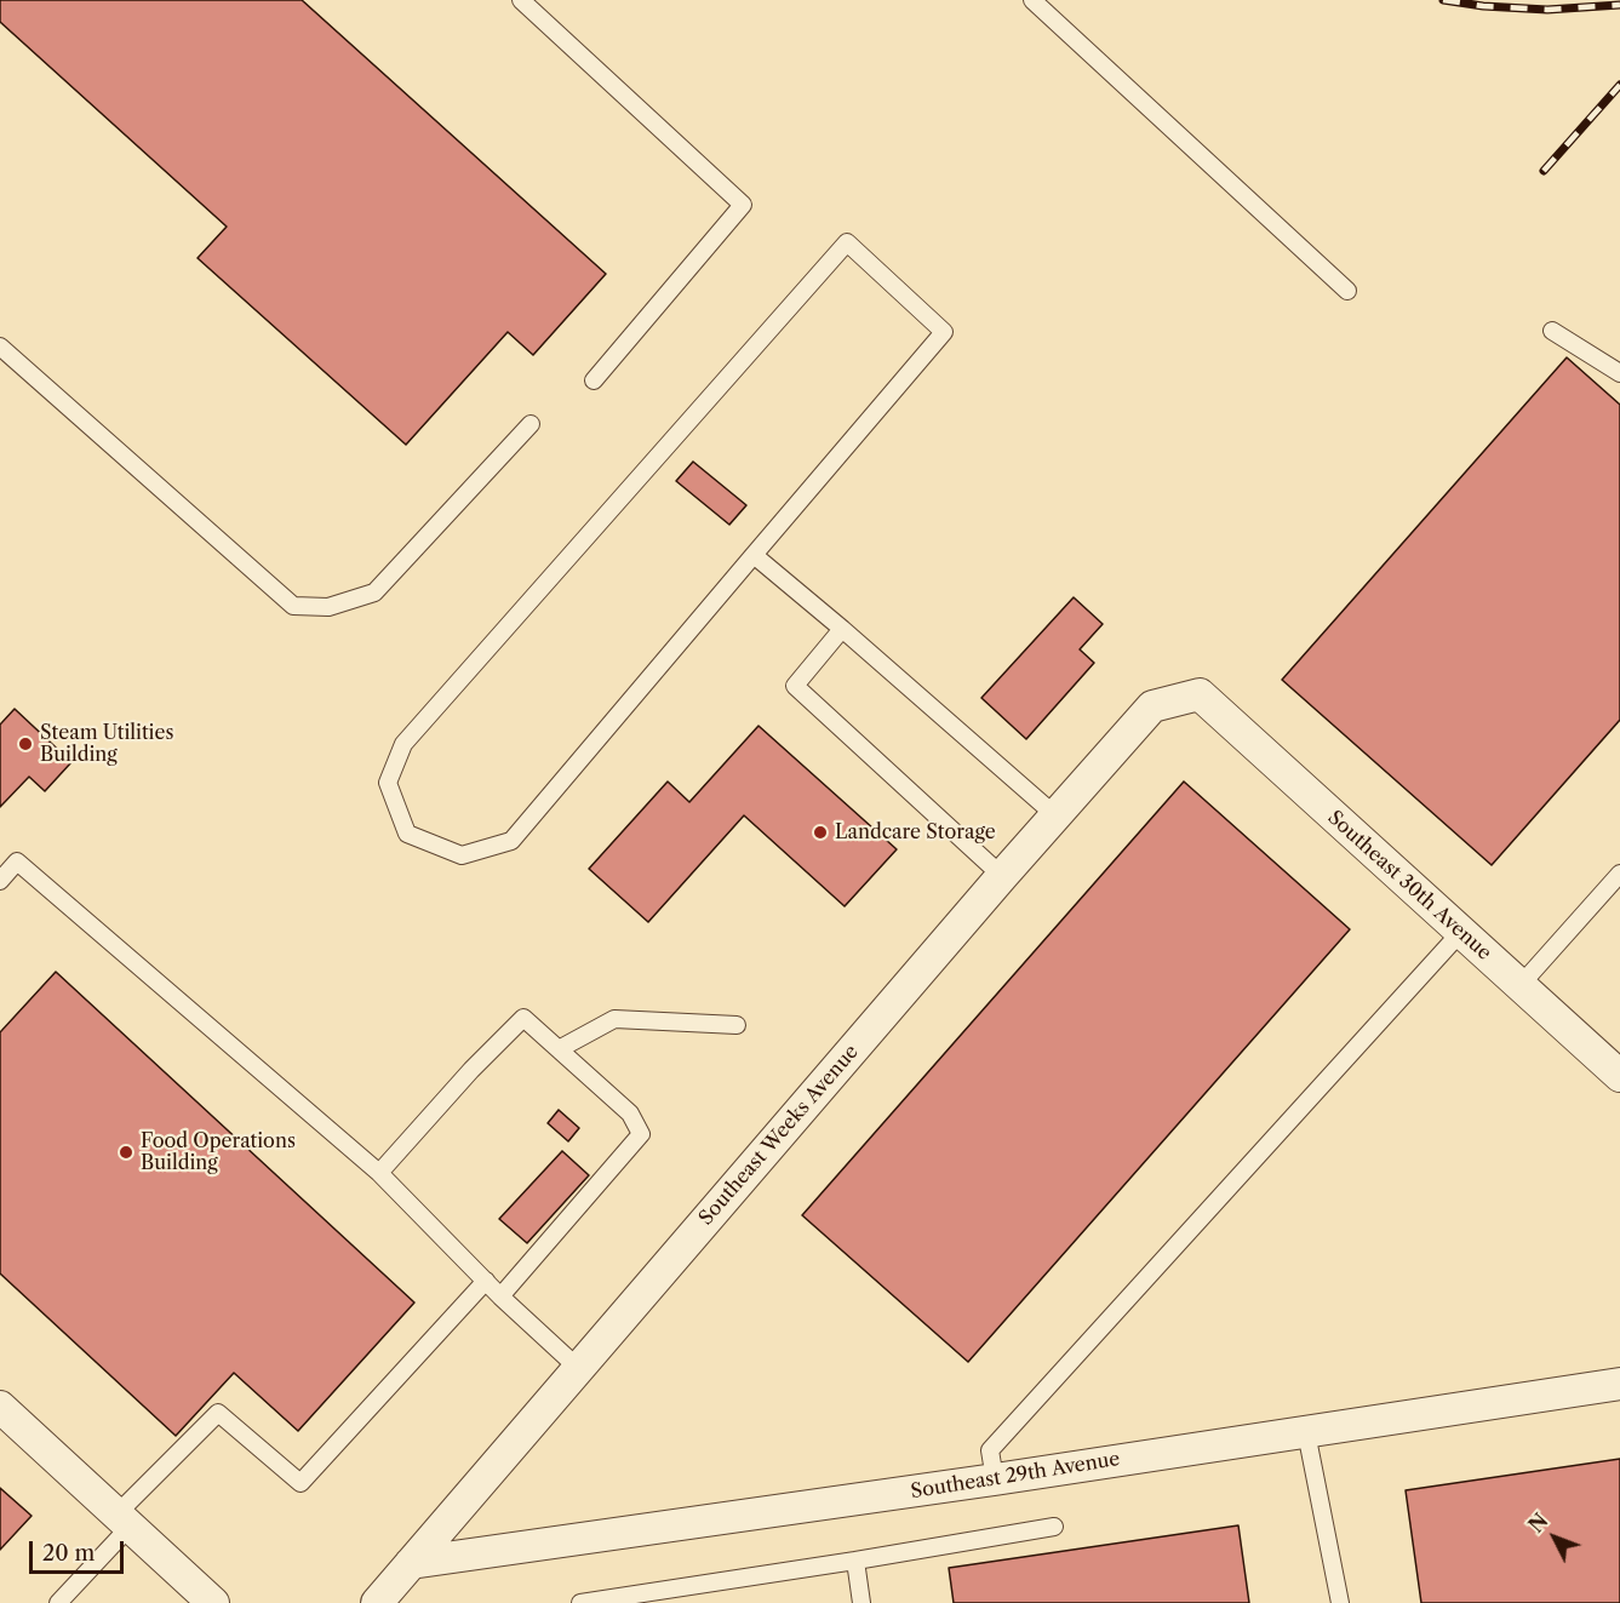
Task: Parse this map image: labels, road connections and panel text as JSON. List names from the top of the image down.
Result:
{
  "streets": {
    "street": ["Southeast 30th Avenue", "Southeast Weeks Avenue", "Southeast 29th Avenue"]
  },
  "crossings": [
    ["Southeast 30th Avenue", "Southeast Weeks Avenue"],
    ["Southeast Weeks Avenue", "Southeast 29th Avenue"]
  ],
  "places": ["Steam Utilities Building", "Landcare Storage", "Food Operations Building"],
  "scale_bar": "20 m",
  "north": "top left"
}
